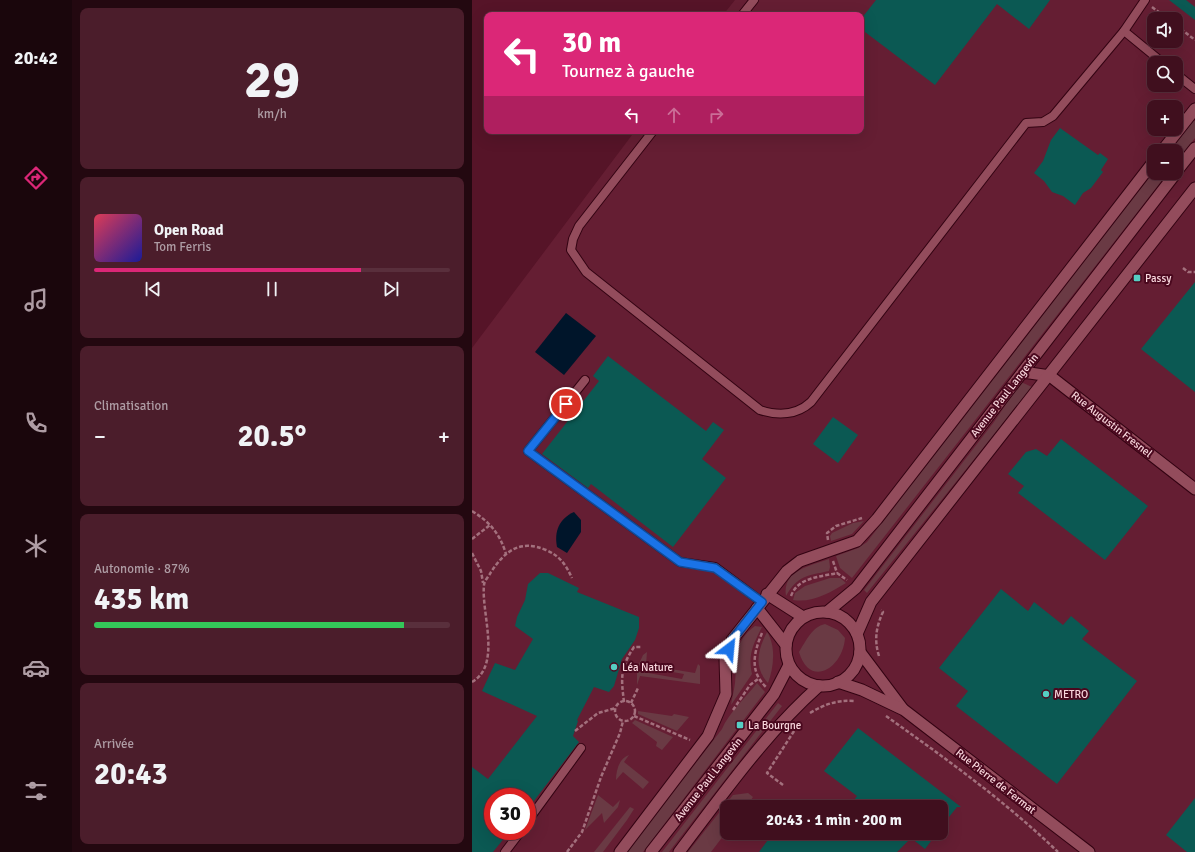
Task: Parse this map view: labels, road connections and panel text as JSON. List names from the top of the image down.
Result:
{
  "streets": {
    "main road": ["Avenue Paul Langevin", "Rue Augustin Fresnel", "Rue Pierre de Fermat"]
  },
  "crossings": [
    ["Avenue Paul Langevin", "Rue Augustin Fresnel"],
    ["Avenue Paul Langevin", "Rue Pierre de Fermat"]
  ],
  "places": {
    "transit": ["Passy", "La Bourgne"],
    "other": ["Léa Nature", "METRO"]
  },
  "page": {
    "tabs": "20:42",
    "tile": [
      ["29", "km/h"],
      "Climatisation",
      ["Autonomie · 87%", "435 km"],
      ["Arrivée", "20:43"]
    ],
    "map_buttons": ["+", "−"],
    "turn": ["30 m", "Tournez à gauche"],
    "song": ["Open Road", "Tom Ferris"],
    "heat": ["−", "20.5°", "+"],
    "limit": "30",
    "trip": "20:43 · 1 min · 200 m"
  }
}
